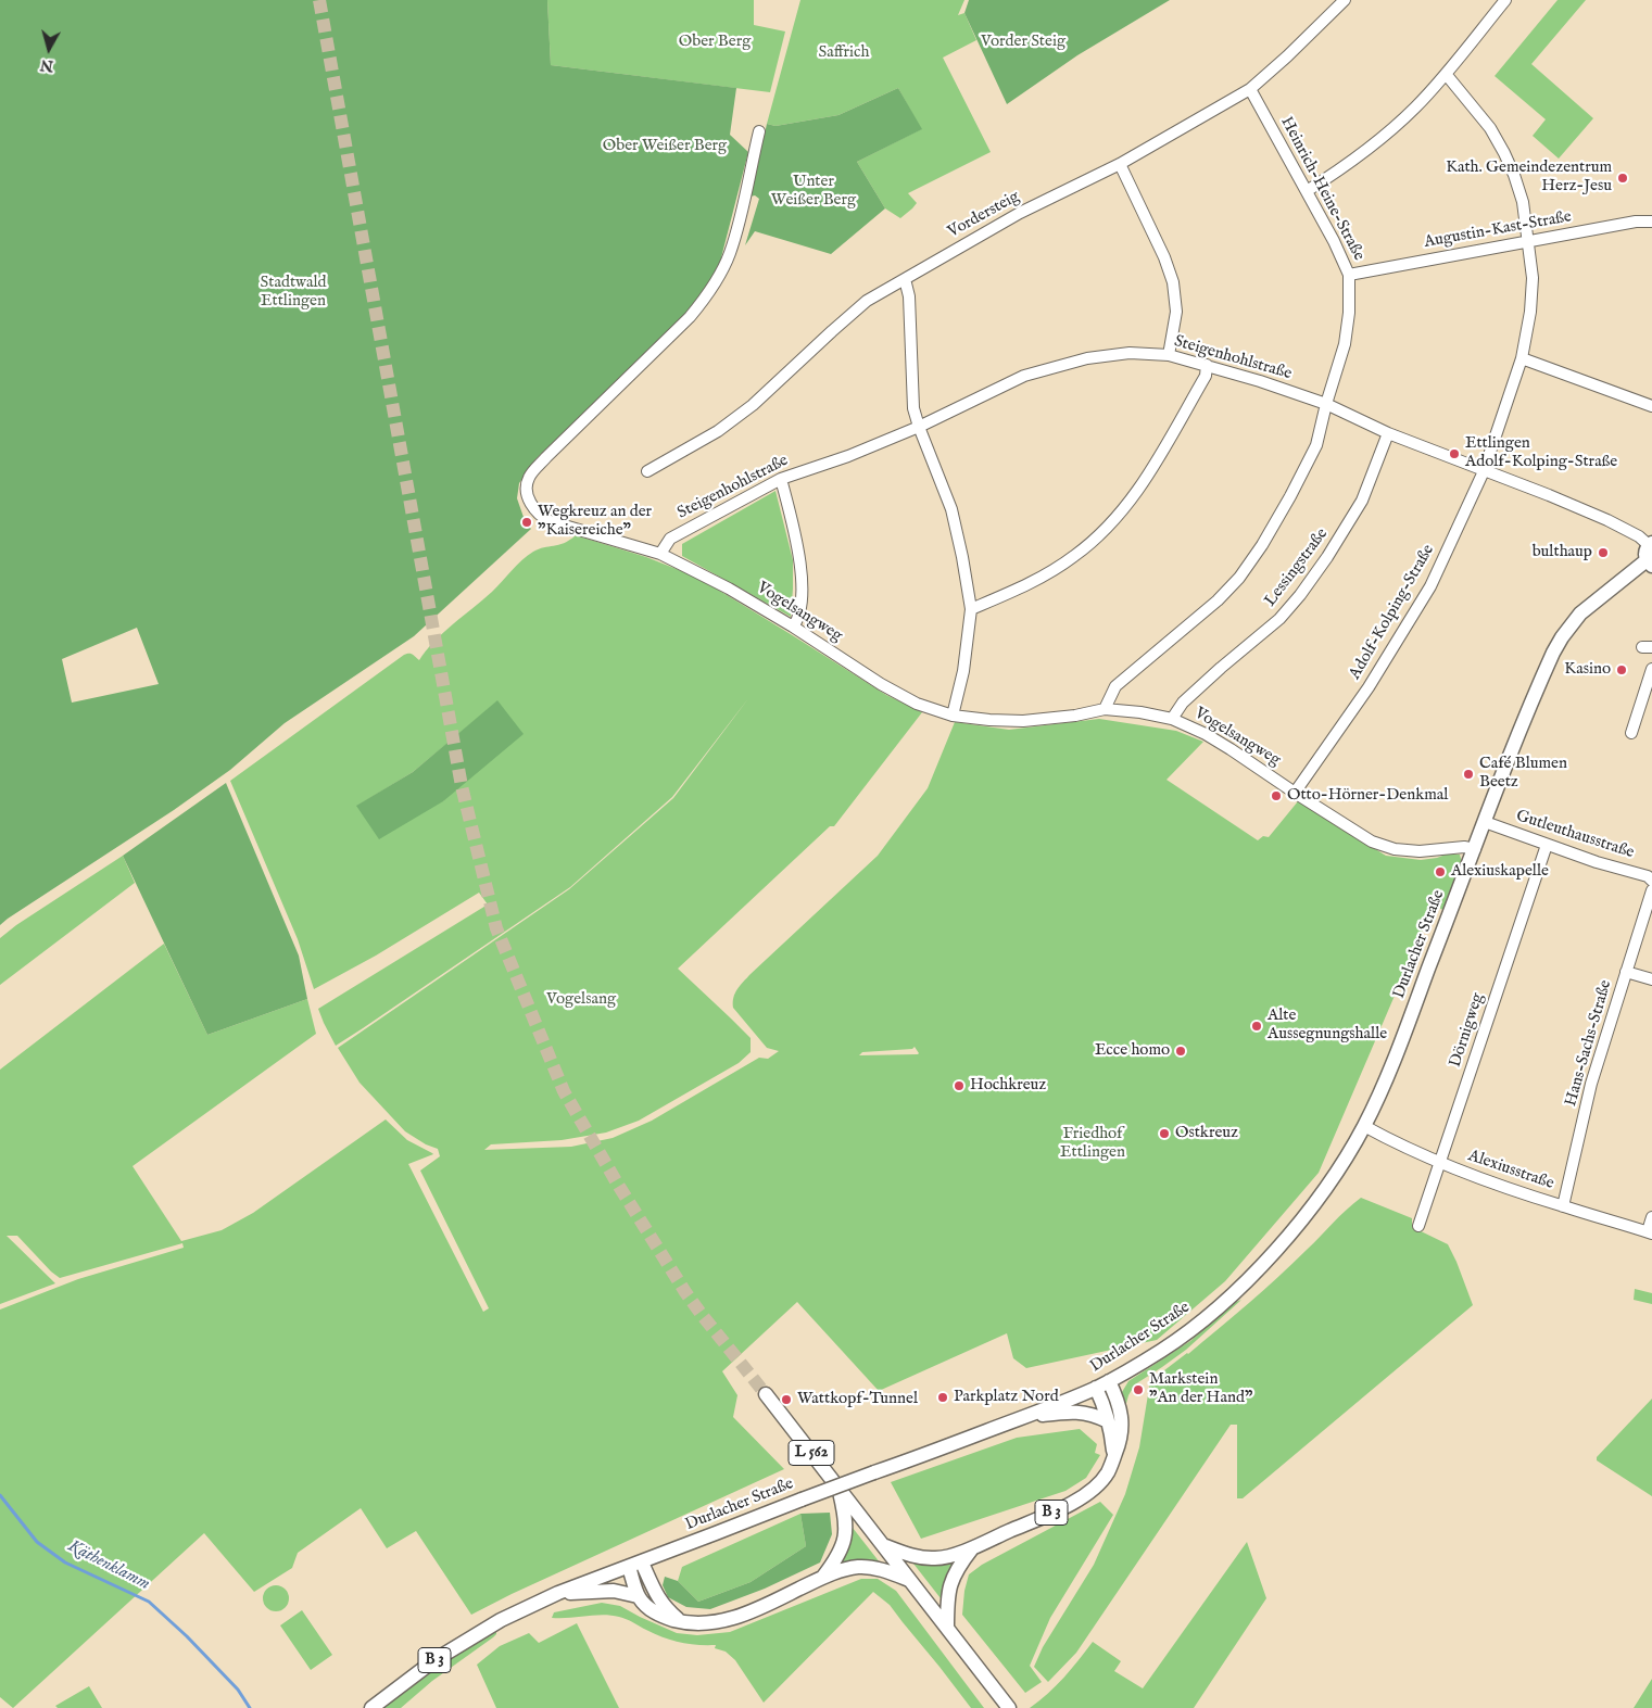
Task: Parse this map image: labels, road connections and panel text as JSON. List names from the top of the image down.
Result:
{
  "streets": {
    "main road": ["Durlacher Straße", "L 562", "B 3"],
    "street": [
      "Heinrich-Heine-Straße",
      "Vordersteig",
      "Augustin-Kast-Straße",
      "Steigenhohlstraße",
      "Lessingstraße",
      "Vogelsangweg",
      "Adolf-Kolping-Straße",
      "Gutleuthausstraße",
      "Dörnigweg",
      "Hans-Sachs-Straße",
      "Alexiusstraße"
    ]
  },
  "crossings": [
    ["Heinrich-Heine-Straße", "Vordersteig"],
    ["Heinrich-Heine-Straße", "Augustin-Kast-Straße"],
    ["Heinrich-Heine-Straße", "Steigenhohlstraße"],
    ["Heinrich-Heine-Straße", "Vogelsangweg"],
    ["Augustin-Kast-Straße", "Adolf-Kolping-Straße"],
    ["Steigenhohlstraße", "Lessingstraße"],
    ["Steigenhohlstraße", "Vogelsangweg"],
    ["Steigenhohlstraße", "Adolf-Kolping-Straße"],
    ["Steigenhohlstraße", "Durlacher Straße"],
    ["Lessingstraße", "Vogelsangweg"],
    ["Vogelsangweg", "Adolf-Kolping-Straße"],
    ["Vogelsangweg", "Durlacher Straße"],
    ["Gutleuthausstraße", "Durlacher Straße"],
    ["Gutleuthausstraße", "Dörnigweg"],
    ["Durlacher Straße", "Alexiusstraße"],
    ["Durlacher Straße", "B 3"],
    ["Dörnigweg", "Alexiusstraße"],
    ["Hans-Sachs-Straße", "Alexiusstraße"]
  ],
  "water": ["Käthenklamm"],
  "parks": [
    "Ober Berg",
    "Vorder Steig",
    "Saffrich",
    "Ober Weißer Berg",
    "Unter Weißer Berg",
    "Stadtwald Ettlingen",
    "Vogelsang",
    "Friedhof Ettlingen"
  ],
  "places": [
    "Kath. Gemeindezentrum Herz-Jesu",
    "Ettlingen Adolf-Kolping-Straße",
    "Wegkreuz an der \"Kaisereiche\"",
    "bulthaup",
    "Kasino",
    "Café Blumen Beetz",
    "Otto-Hörner-Denkmal",
    "Alexiuskapelle",
    "Alte Aussegnungshalle",
    "Ecce homo",
    "Hochkreuz",
    "Ostkreuz",
    "Markstein \"An der Hand\"",
    "Parkplatz Nord",
    "Wattkopf-Tunnel"
  ],
  "north": "bottom"
}
